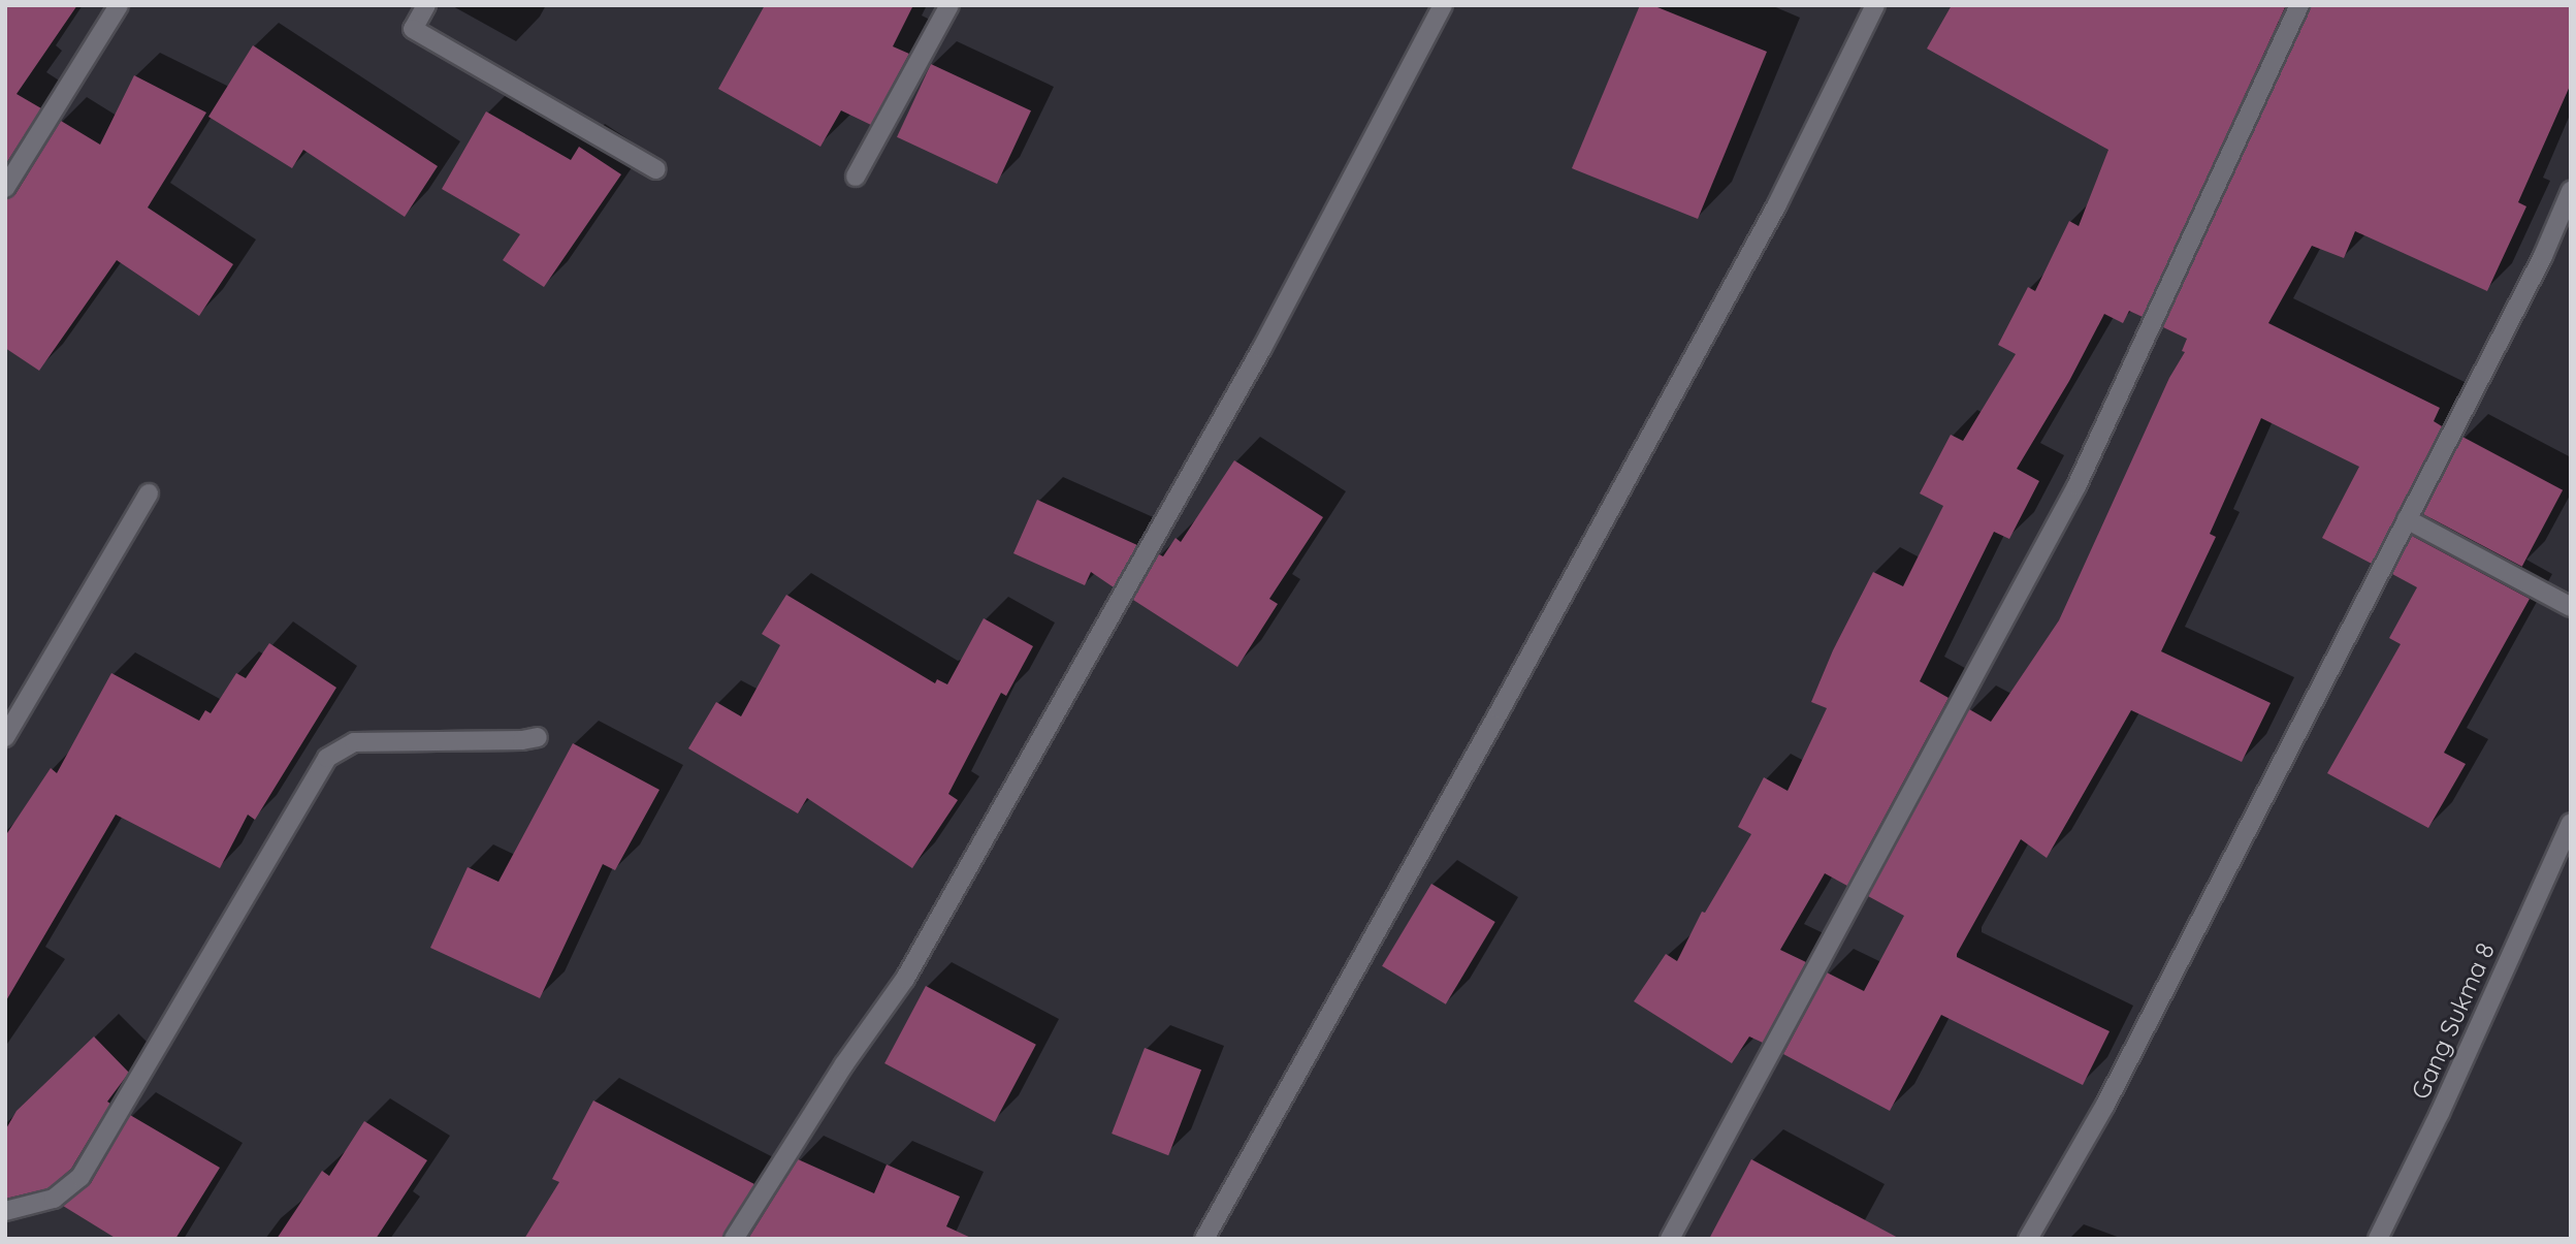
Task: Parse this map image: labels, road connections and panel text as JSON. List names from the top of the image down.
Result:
{
  "streets": {
    "street": ["Gang Sukma 8"]
  }
}
